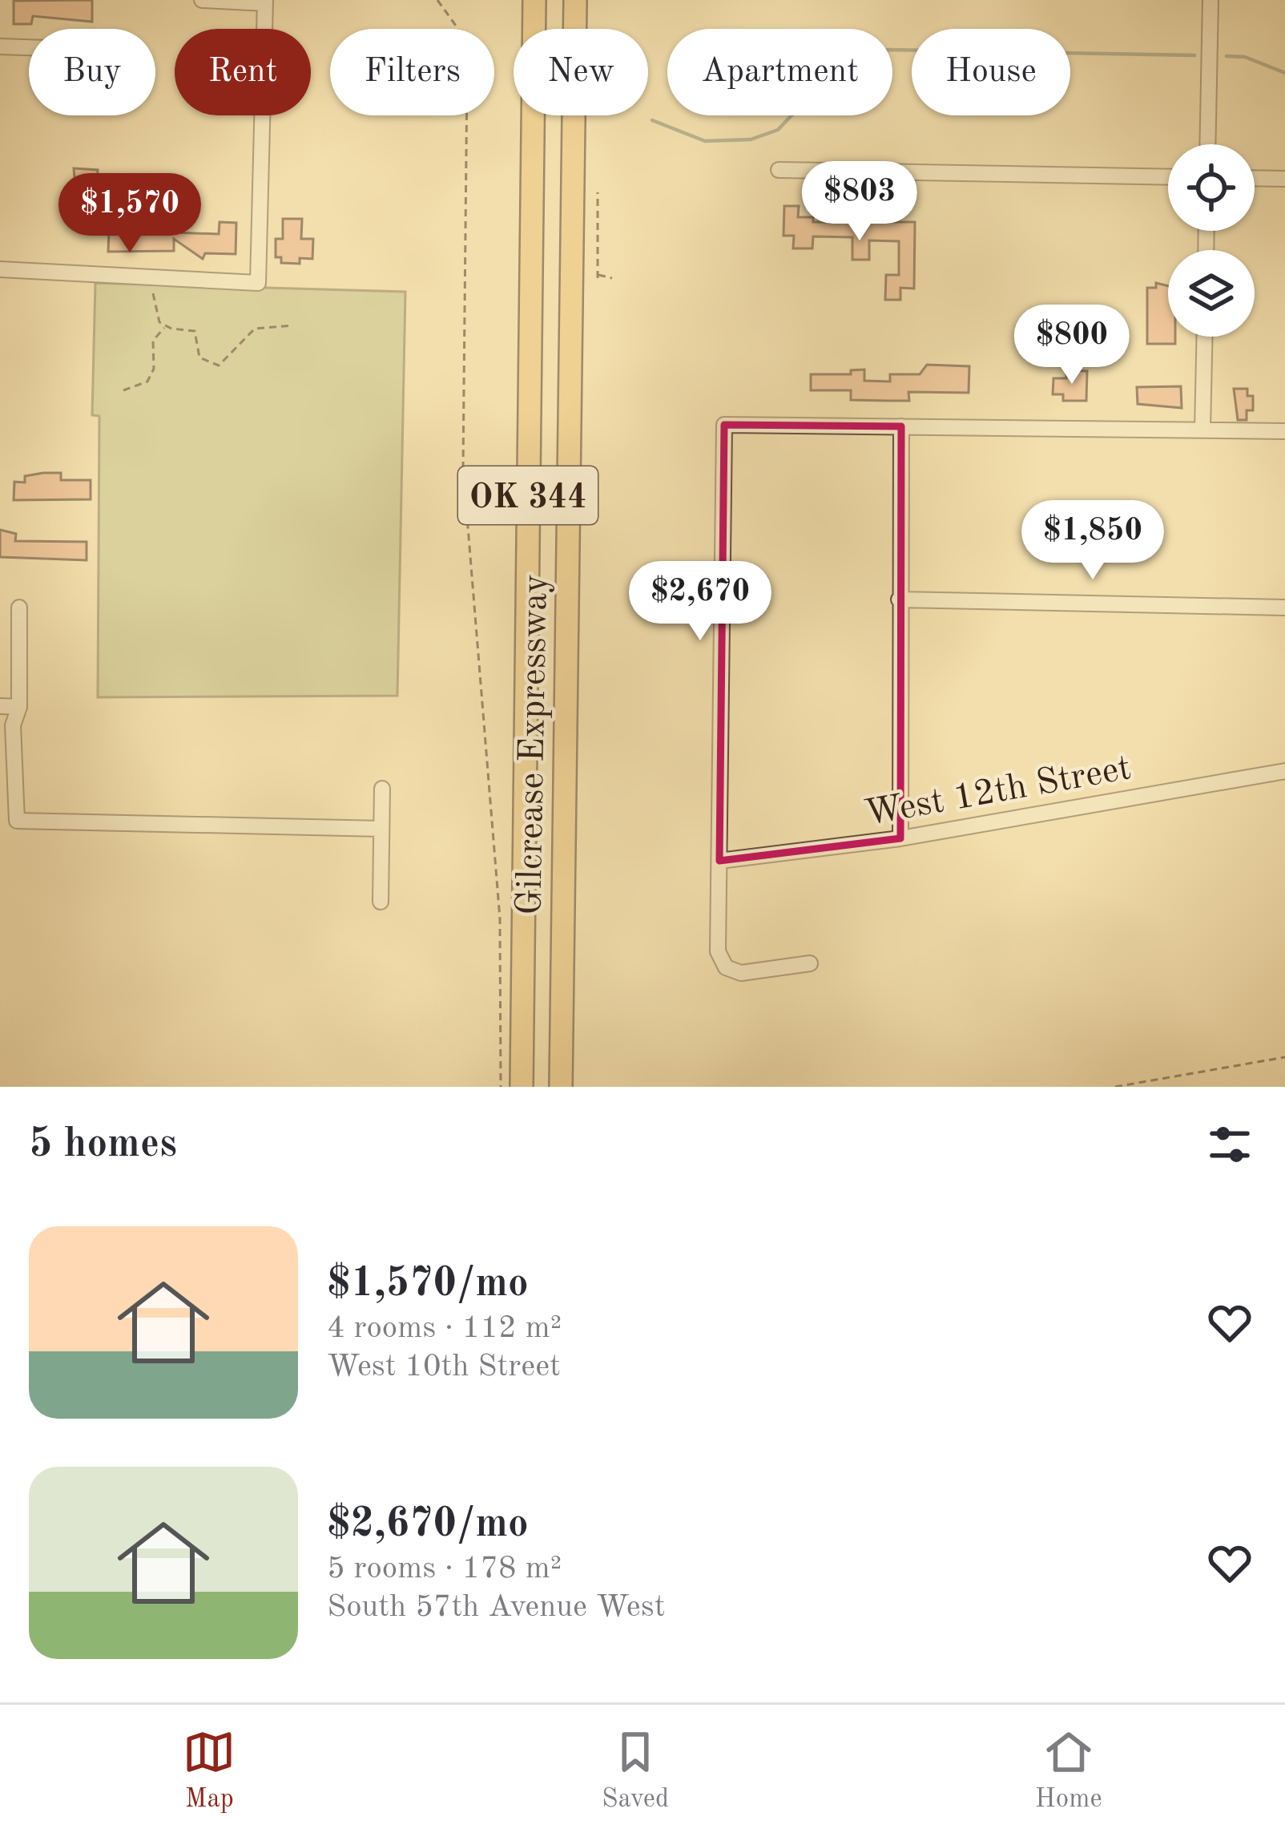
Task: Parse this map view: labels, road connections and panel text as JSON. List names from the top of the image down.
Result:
{
  "streets": {
    "highway": ["OK 344", "Gilcrease Expressway"],
    "street": ["West 12th Street"]
  },
  "page": {
    "chip": [
      "Buy",
      "Rent",
      "Filters",
      "New",
      "Apartment",
      "House"
    ],
    "price": [
      "$803",
      "$1,570",
      "$800",
      "$1,850",
      "$2,670"
    ],
    "heading": "5 homes",
    "list": [
      {
        "name": "$1,570/mo",
        "note": "4 rooms · 112 m² · West 10th Street"
      },
      {
        "name": "$2,670/mo",
        "note": "5 rooms · 178 m² · South 57th Avenue West"
      }
    ],
    "tabs": ["Map", "Saved", "Home"]
  }
}
